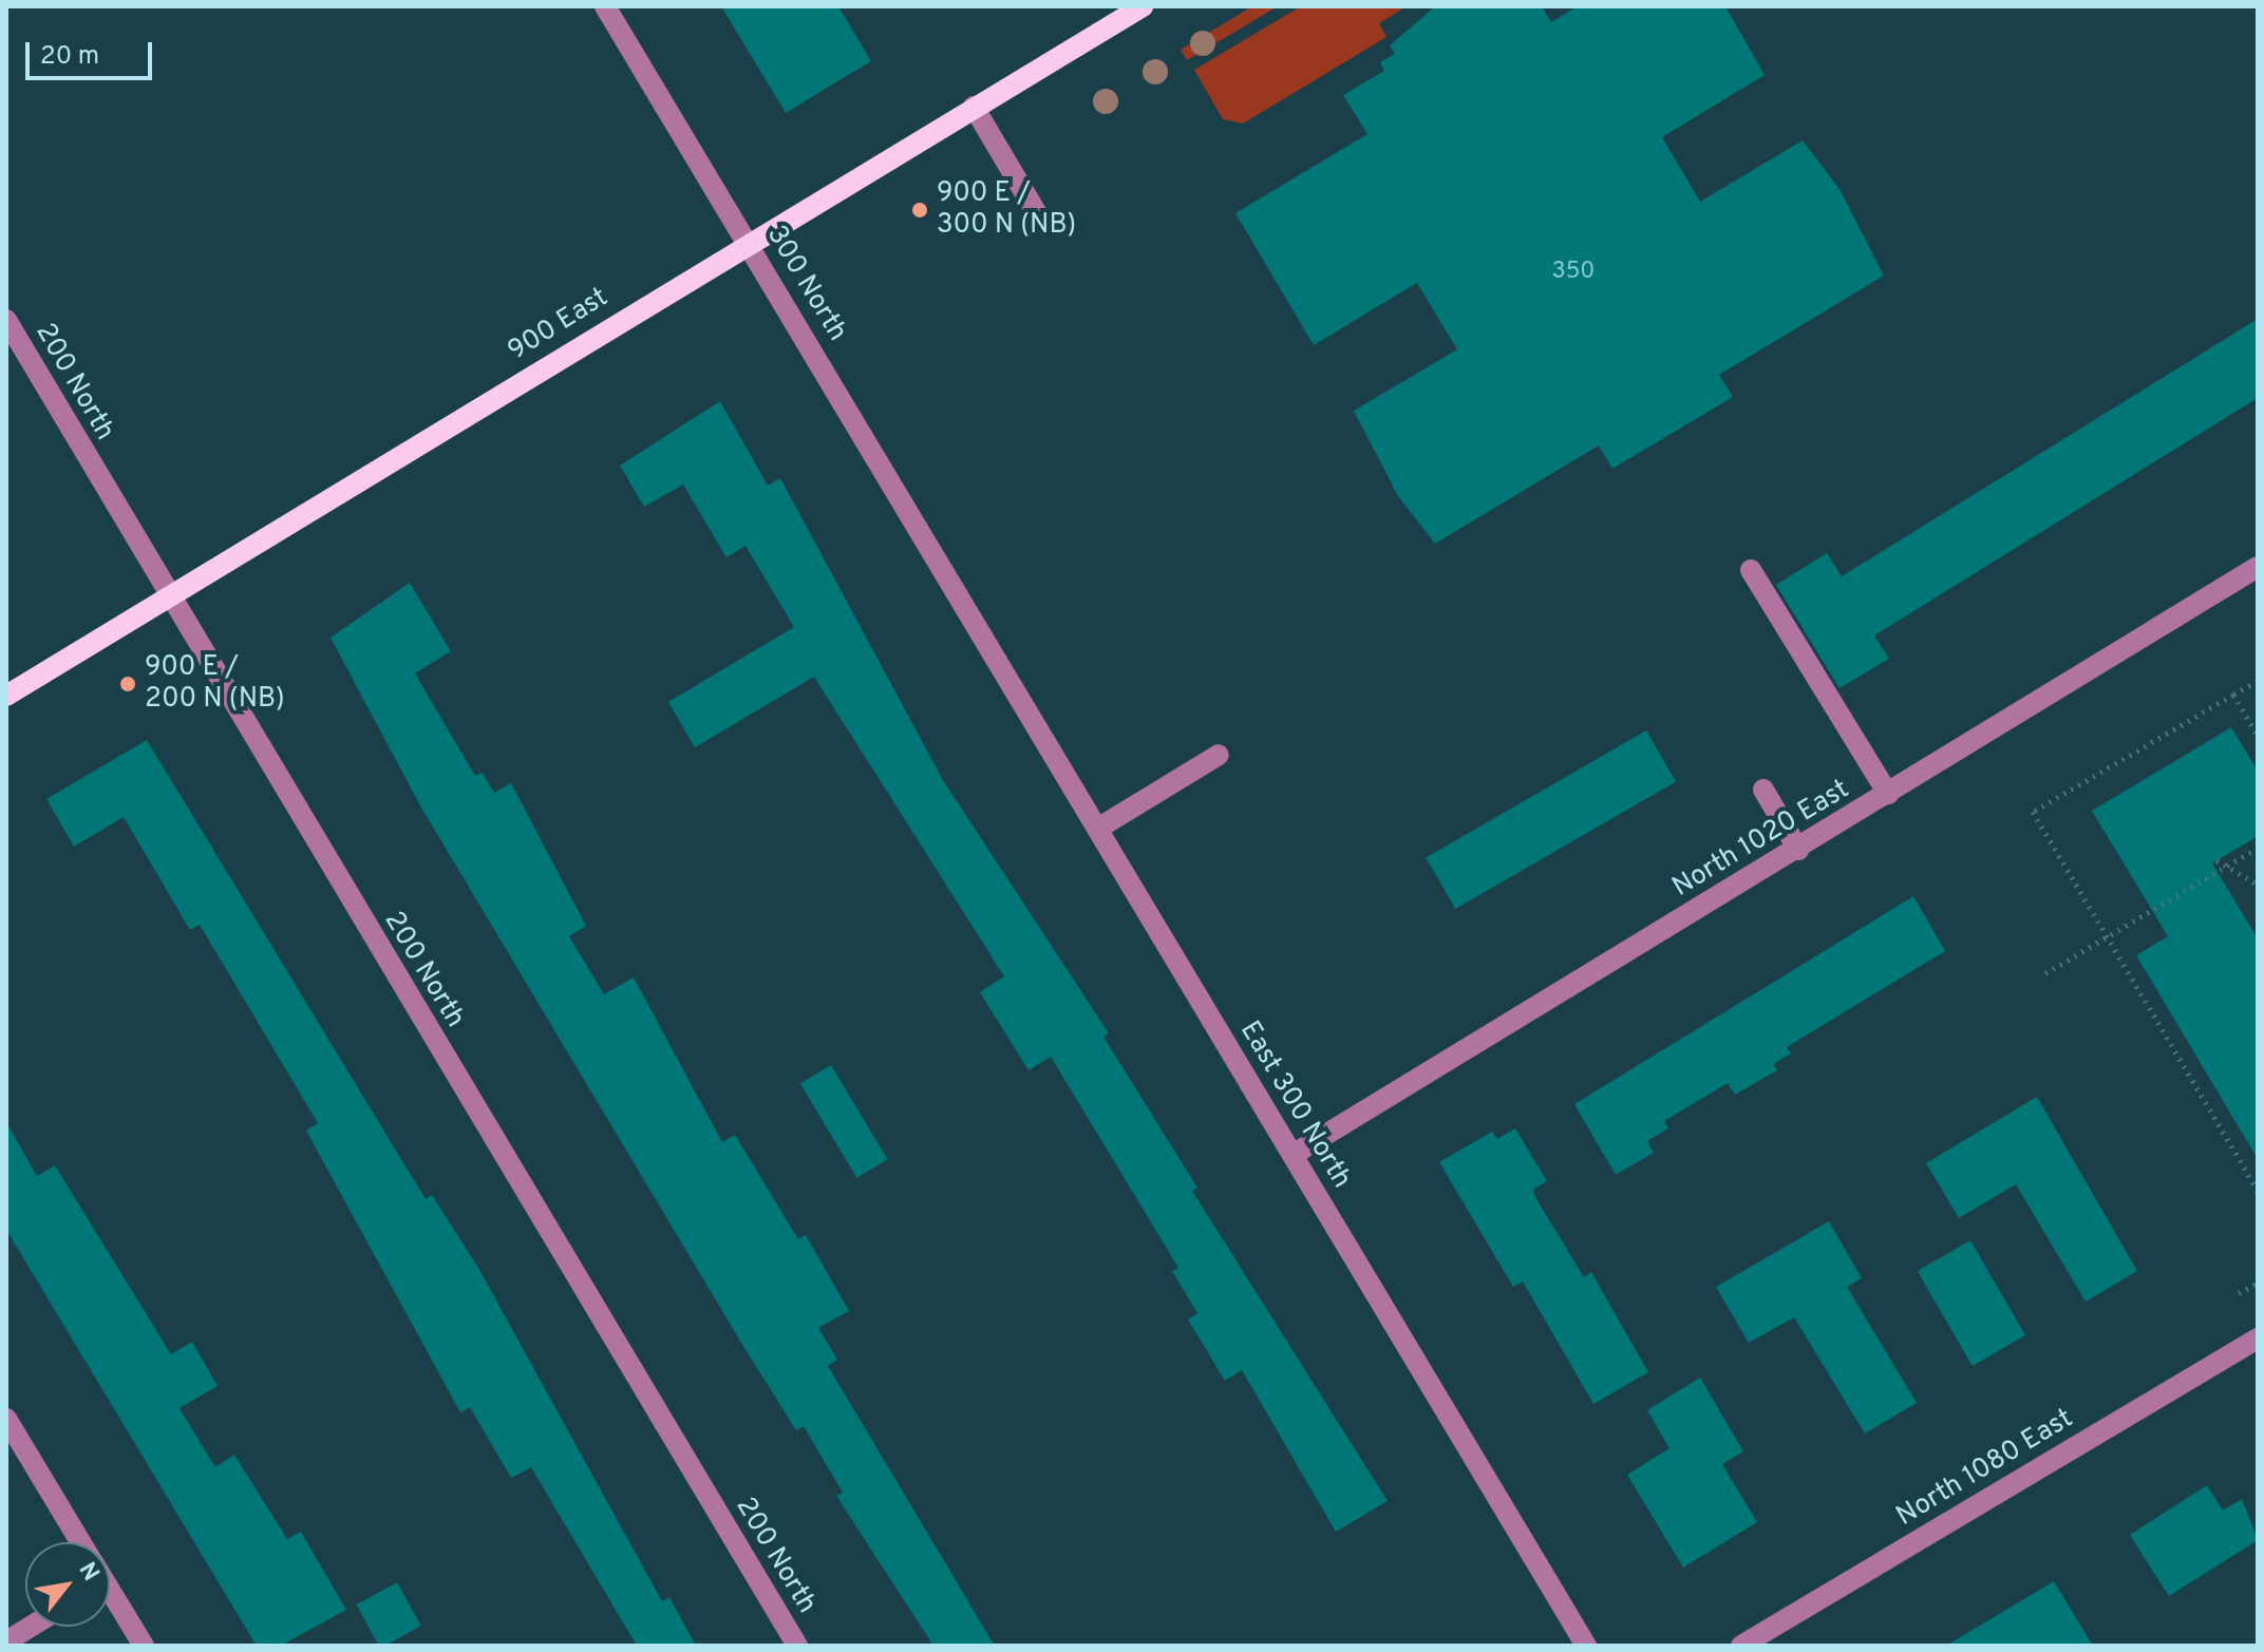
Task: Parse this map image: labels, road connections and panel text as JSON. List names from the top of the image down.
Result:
{
  "streets": {
    "main road": ["900 East"],
    "street": [
      "300 North",
      "200 North",
      "North 1020 East",
      "East 300 North",
      "North 1080 East"
    ]
  },
  "crossings": [
    ["300 North", "900 East"],
    ["300 North", "East 300 North"],
    ["900 East", "200 North"],
    ["North 1020 East", "East 300 North"]
  ],
  "places": ["900 E / 300 N (NB)", "900 E / 200 N (NB)"],
  "house_numbers": ["350"],
  "scale_bar": "20 m",
  "north": "top right"
}
